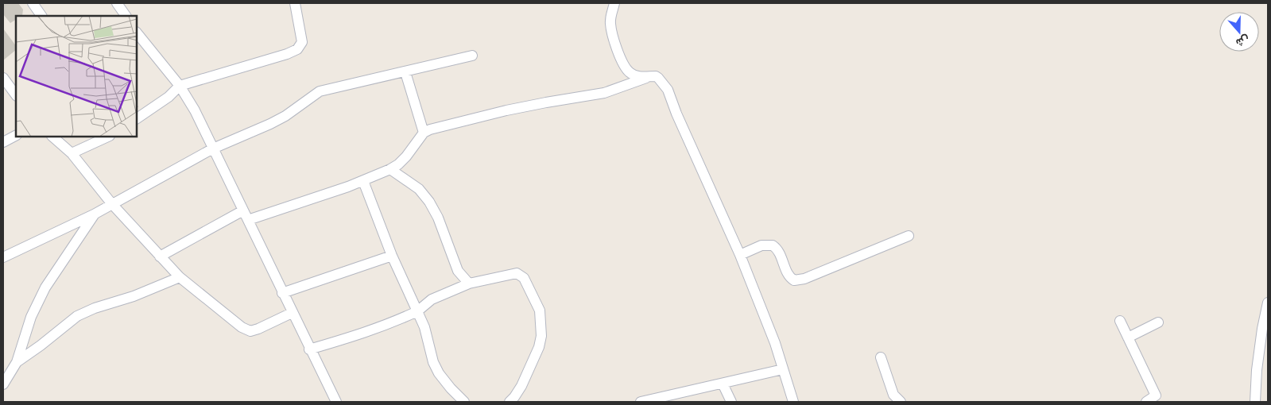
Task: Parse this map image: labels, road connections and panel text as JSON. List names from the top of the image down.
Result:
{
  "north": "bottom"
}
